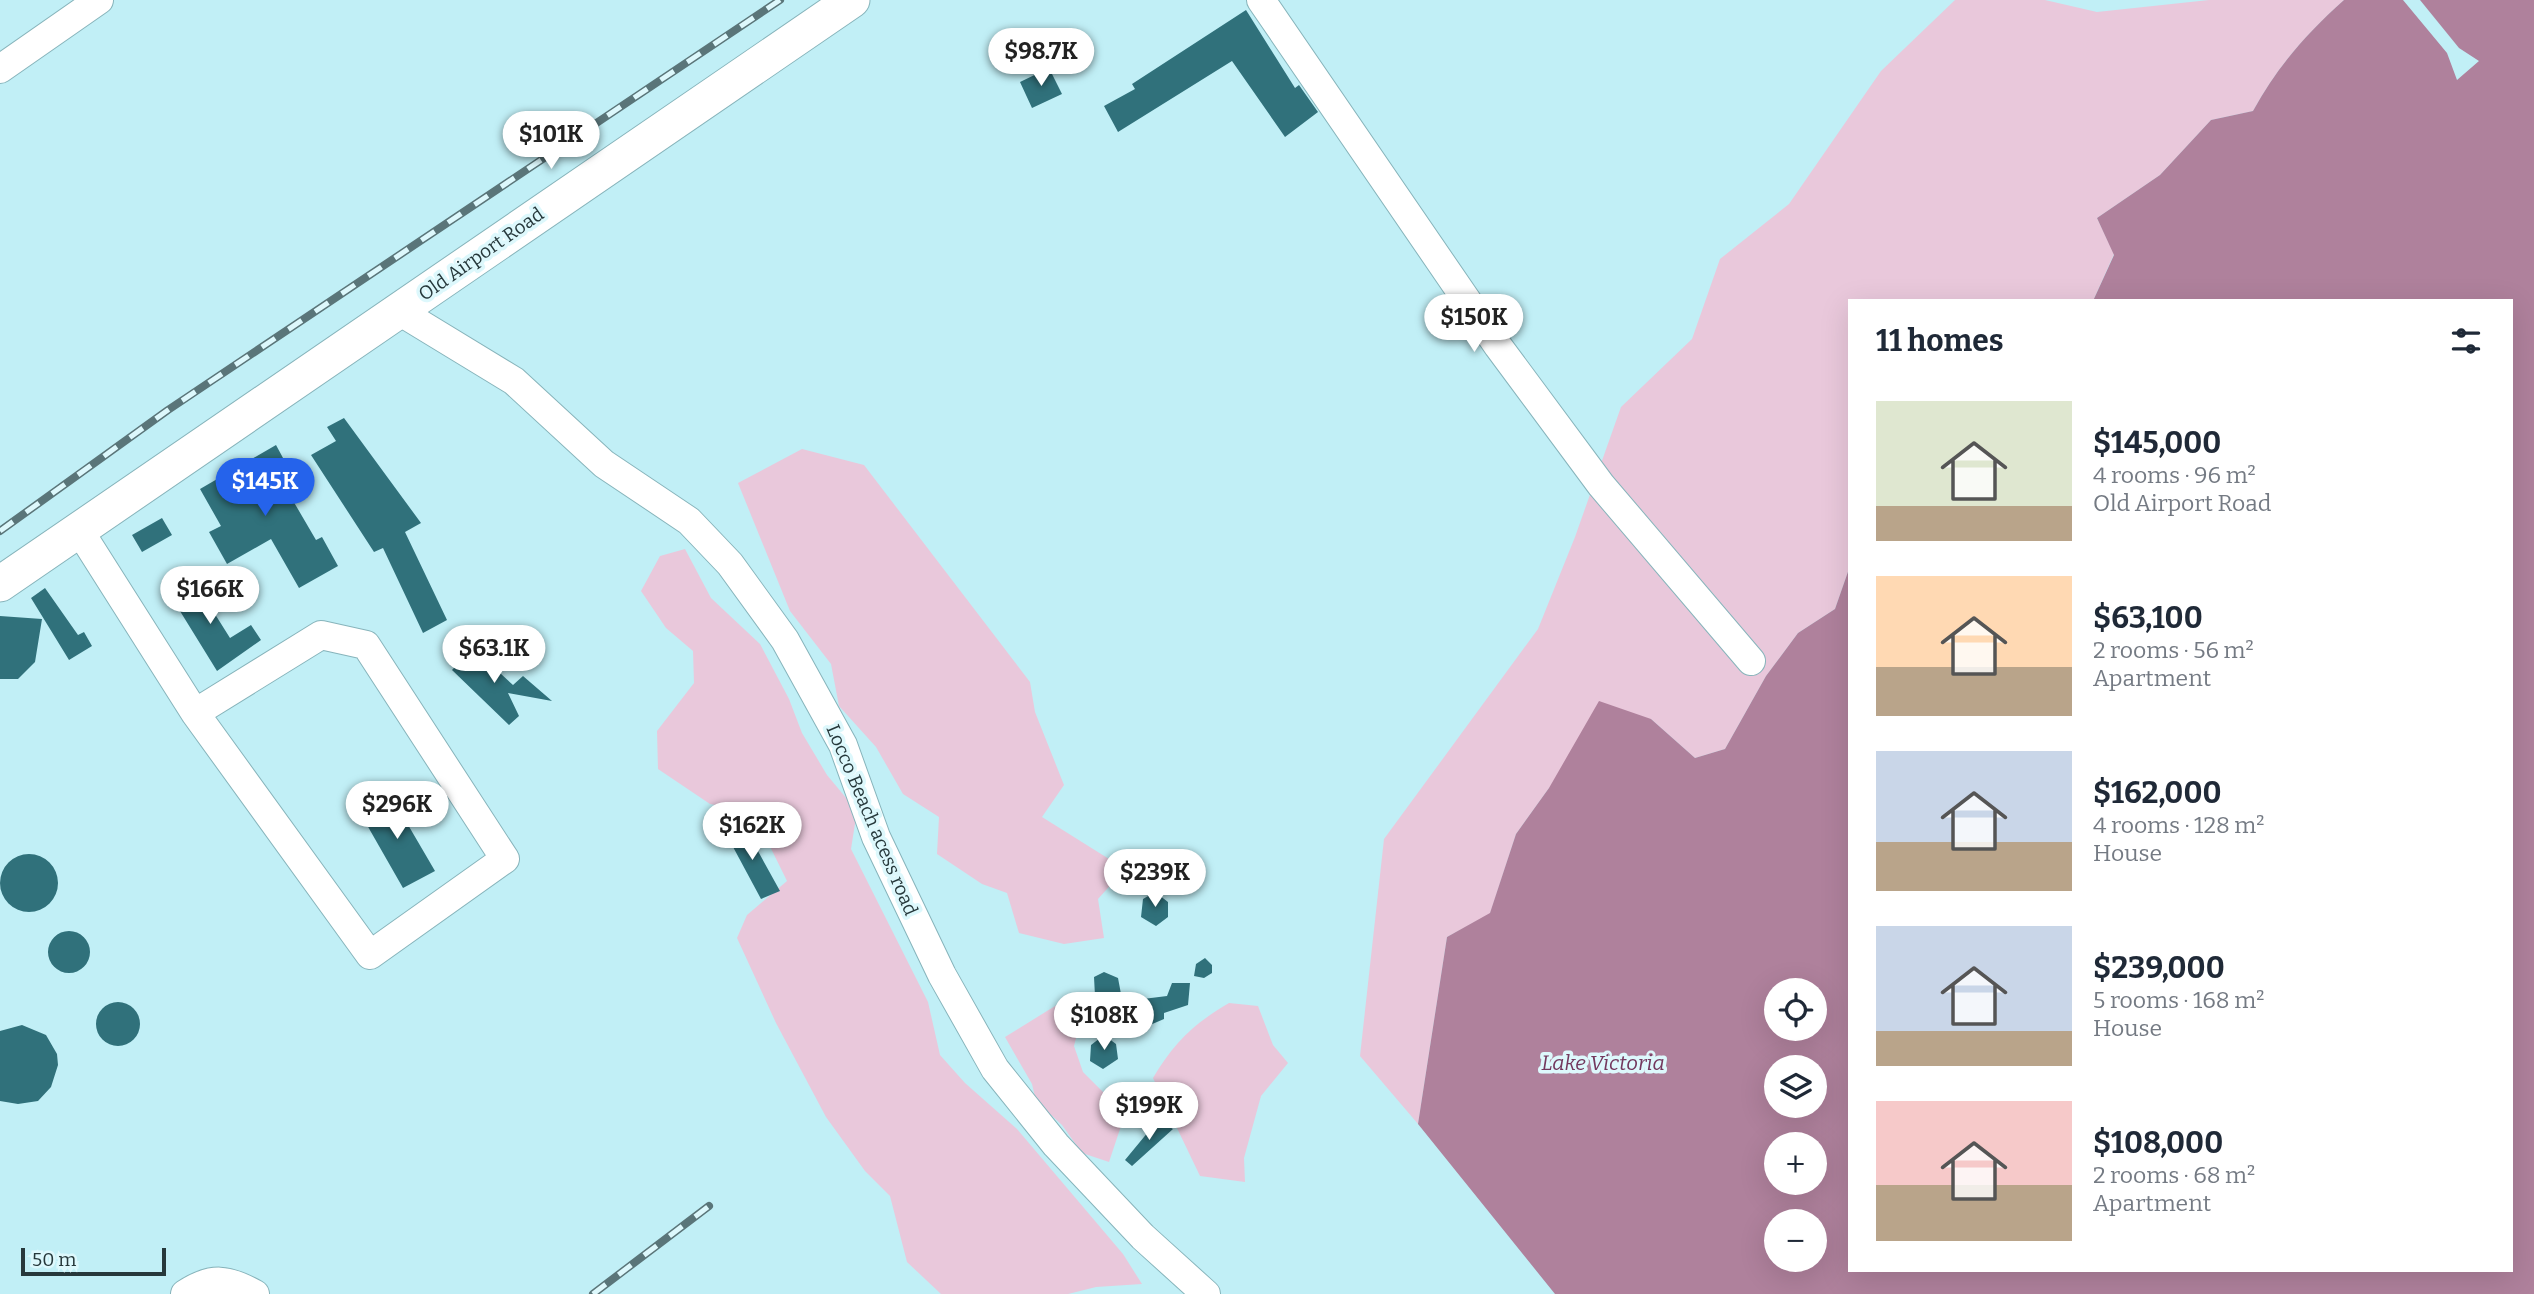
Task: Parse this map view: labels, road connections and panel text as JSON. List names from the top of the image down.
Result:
{
  "streets": {
    "main road": ["Old Airport Road"],
    "street": ["Locco Beach acess road"]
  },
  "crossings": [
    ["Old Airport Road", "Locco Beach acess road"]
  ],
  "water": ["Lake Victoria"],
  "scale_bar": "50 m",
  "page": {
    "price": [
      "$98.7K",
      "$101K",
      "$150K",
      "$145K",
      "$166K",
      "$63.1K",
      "$296K",
      "$162K",
      "$239K",
      "$108K",
      "$199K"
    ],
    "heading": "11 homes",
    "list": [
      {
        "name": "$145,000",
        "note": "4 rooms · 96 m² · Old Airport Road"
      },
      {
        "name": "$63,100",
        "note": "2 rooms · 56 m² · Apartment"
      },
      {
        "name": "$162,000",
        "note": "4 rooms · 128 m² · House"
      },
      {
        "name": "$239,000",
        "note": "5 rooms · 168 m² · House"
      },
      {
        "name": "$108,000",
        "note": "2 rooms · 68 m² · Apartment"
      }
    ],
    "map_buttons": ["+", "−"],
    "scale": "50 m"
  }
}
